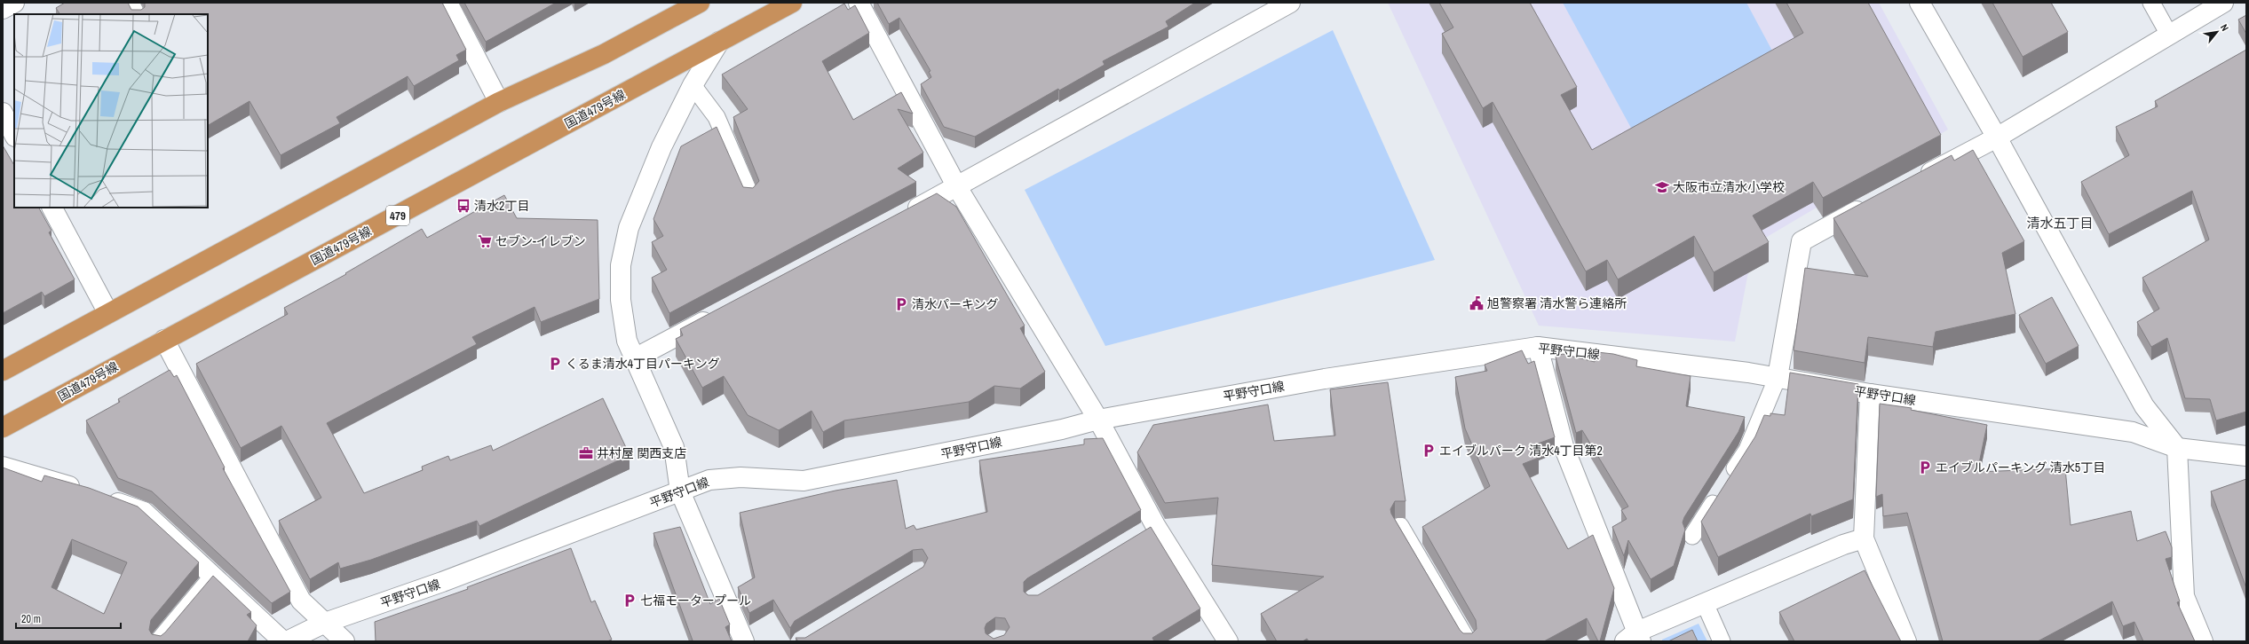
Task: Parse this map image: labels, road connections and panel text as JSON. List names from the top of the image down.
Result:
{
  "streets": {
    "highway": ["国道479号線", "479"],
    "street": ["平野守口線"]
  },
  "districts": ["清水五丁目"],
  "places": {
    "school or university": ["大阪市立清水小学校"],
    "bus stop": ["清水2丁目"],
    "supermarket": ["セブン-イレブン"],
    "public building": ["旭警察署 清水警ら連絡所"],
    "parking": [
      "清水パーキング",
      "くるま清水4丁目パーキング",
      "エイブルパーク 清水4丁目第2",
      "エイブルパーキング 清水5丁目",
      "七福モータープール"
    ],
    "office": ["井村屋 関西支店"]
  },
  "scale_bar": "20 m",
  "north": "top right"
}
